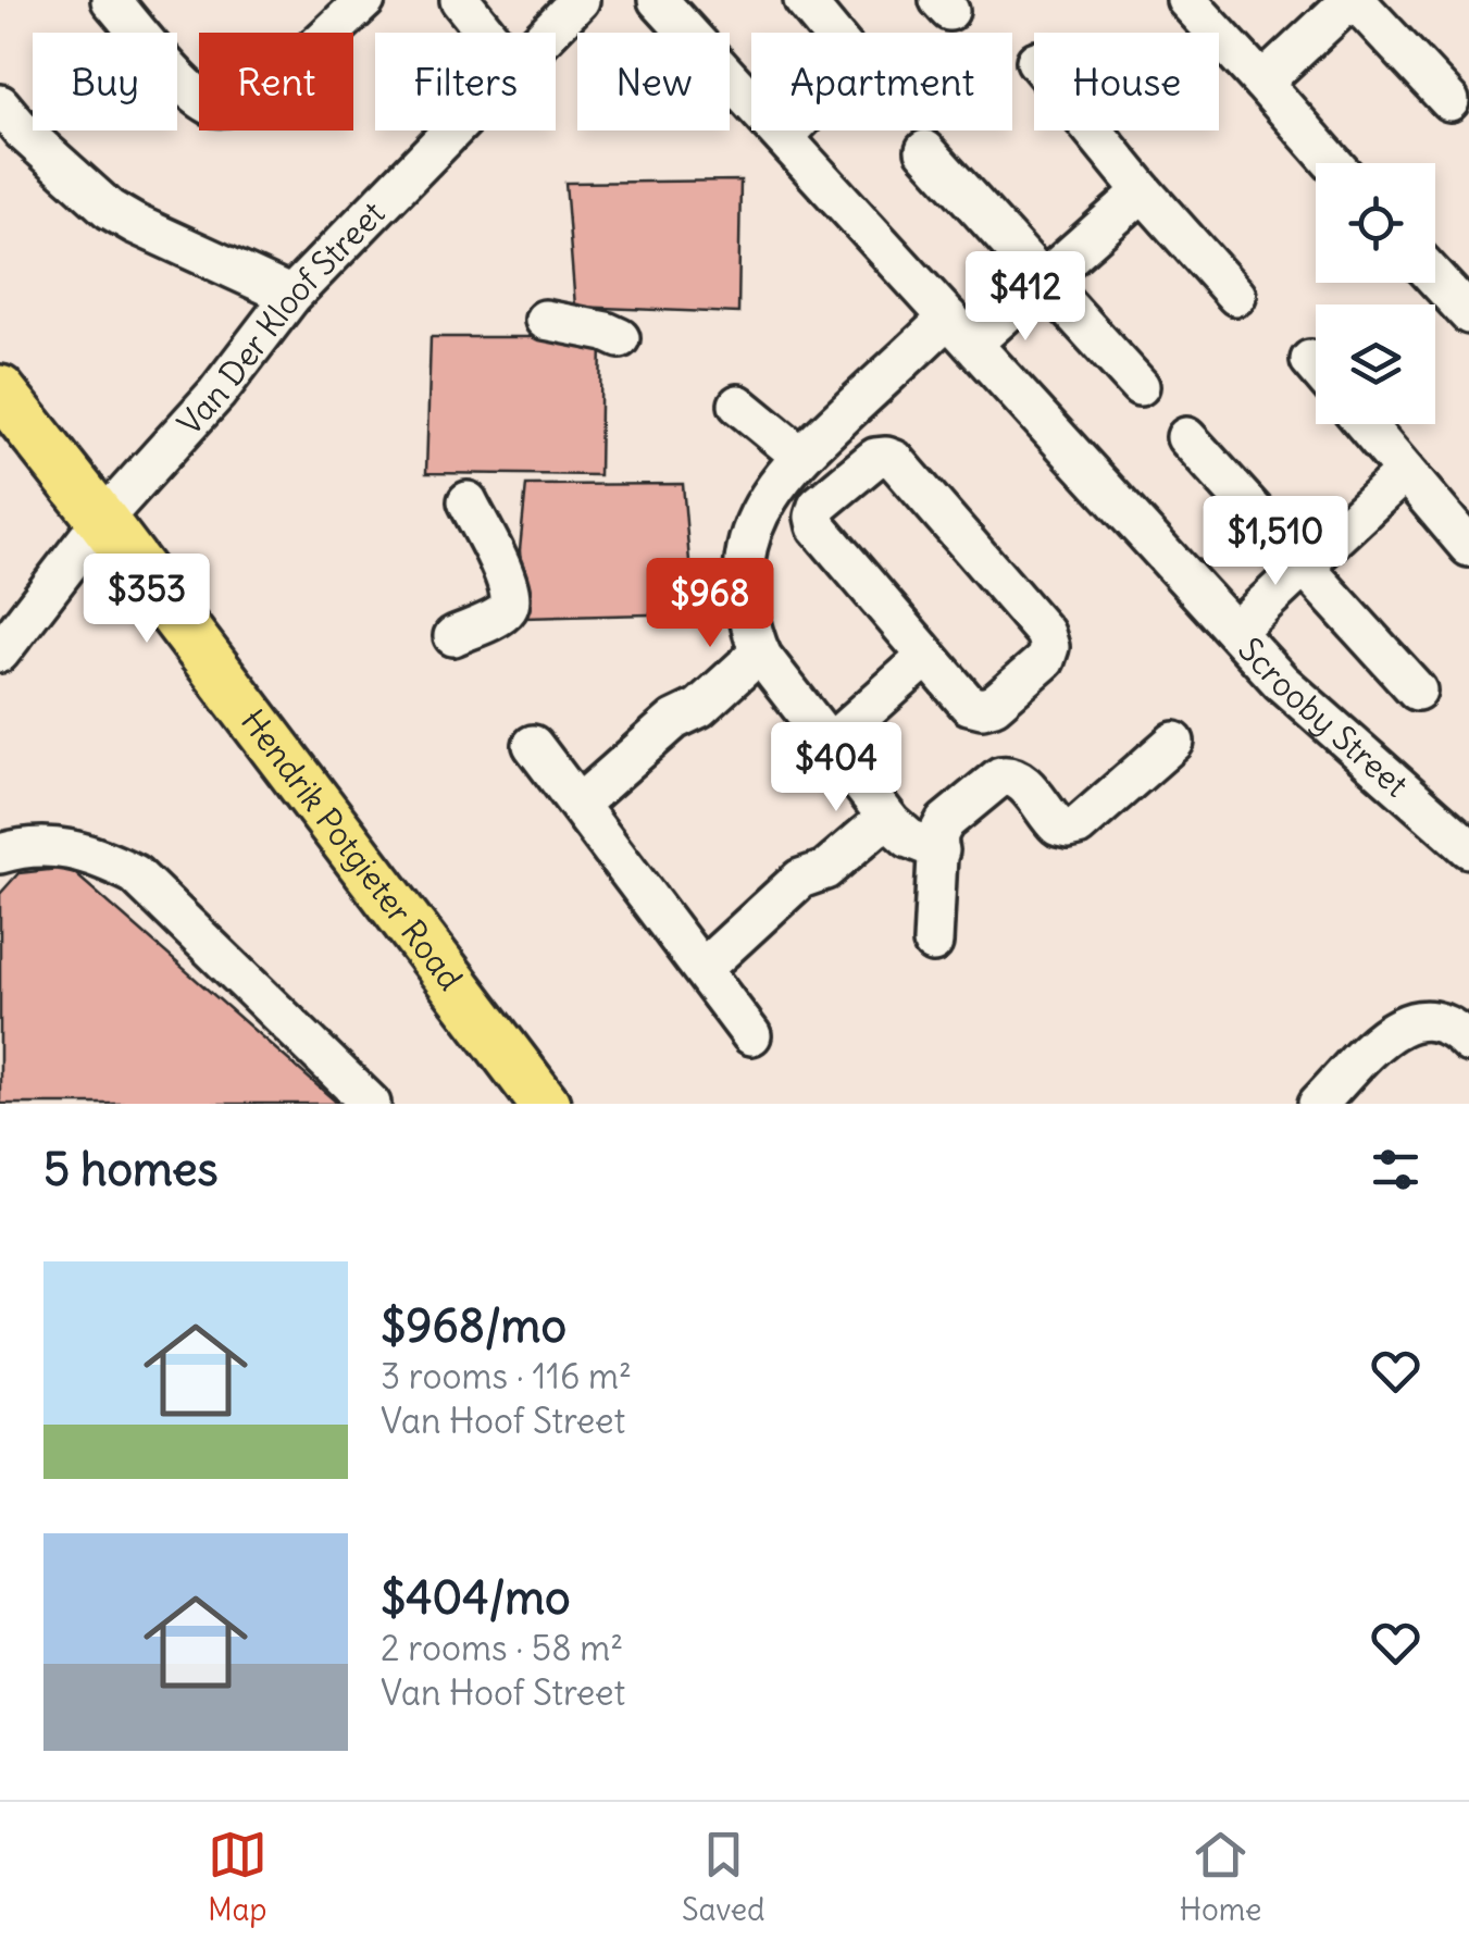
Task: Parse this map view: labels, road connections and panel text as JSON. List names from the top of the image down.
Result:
{
  "streets": {
    "main road": ["Hendrik Potgieter Road"],
    "street": ["Van Der Kloof Street", "Scrooby Street"]
  },
  "crossings": [
    ["Van Der Kloof Street", "Hendrik Potgieter Road"]
  ],
  "page": {
    "chip": [
      "Buy",
      "Rent",
      "Filters",
      "New",
      "Apartment",
      "House"
    ],
    "price": [
      "$412",
      "$1,510",
      "$353",
      "$968",
      "$404"
    ],
    "heading": "5 homes",
    "list": [
      {
        "name": "$968/mo",
        "note": "3 rooms · 116 m² · Van Hoof Street"
      },
      {
        "name": "$404/mo",
        "note": "2 rooms · 58 m² · Van Hoof Street"
      }
    ],
    "tabs": ["Map", "Saved", "Home"]
  }
}
